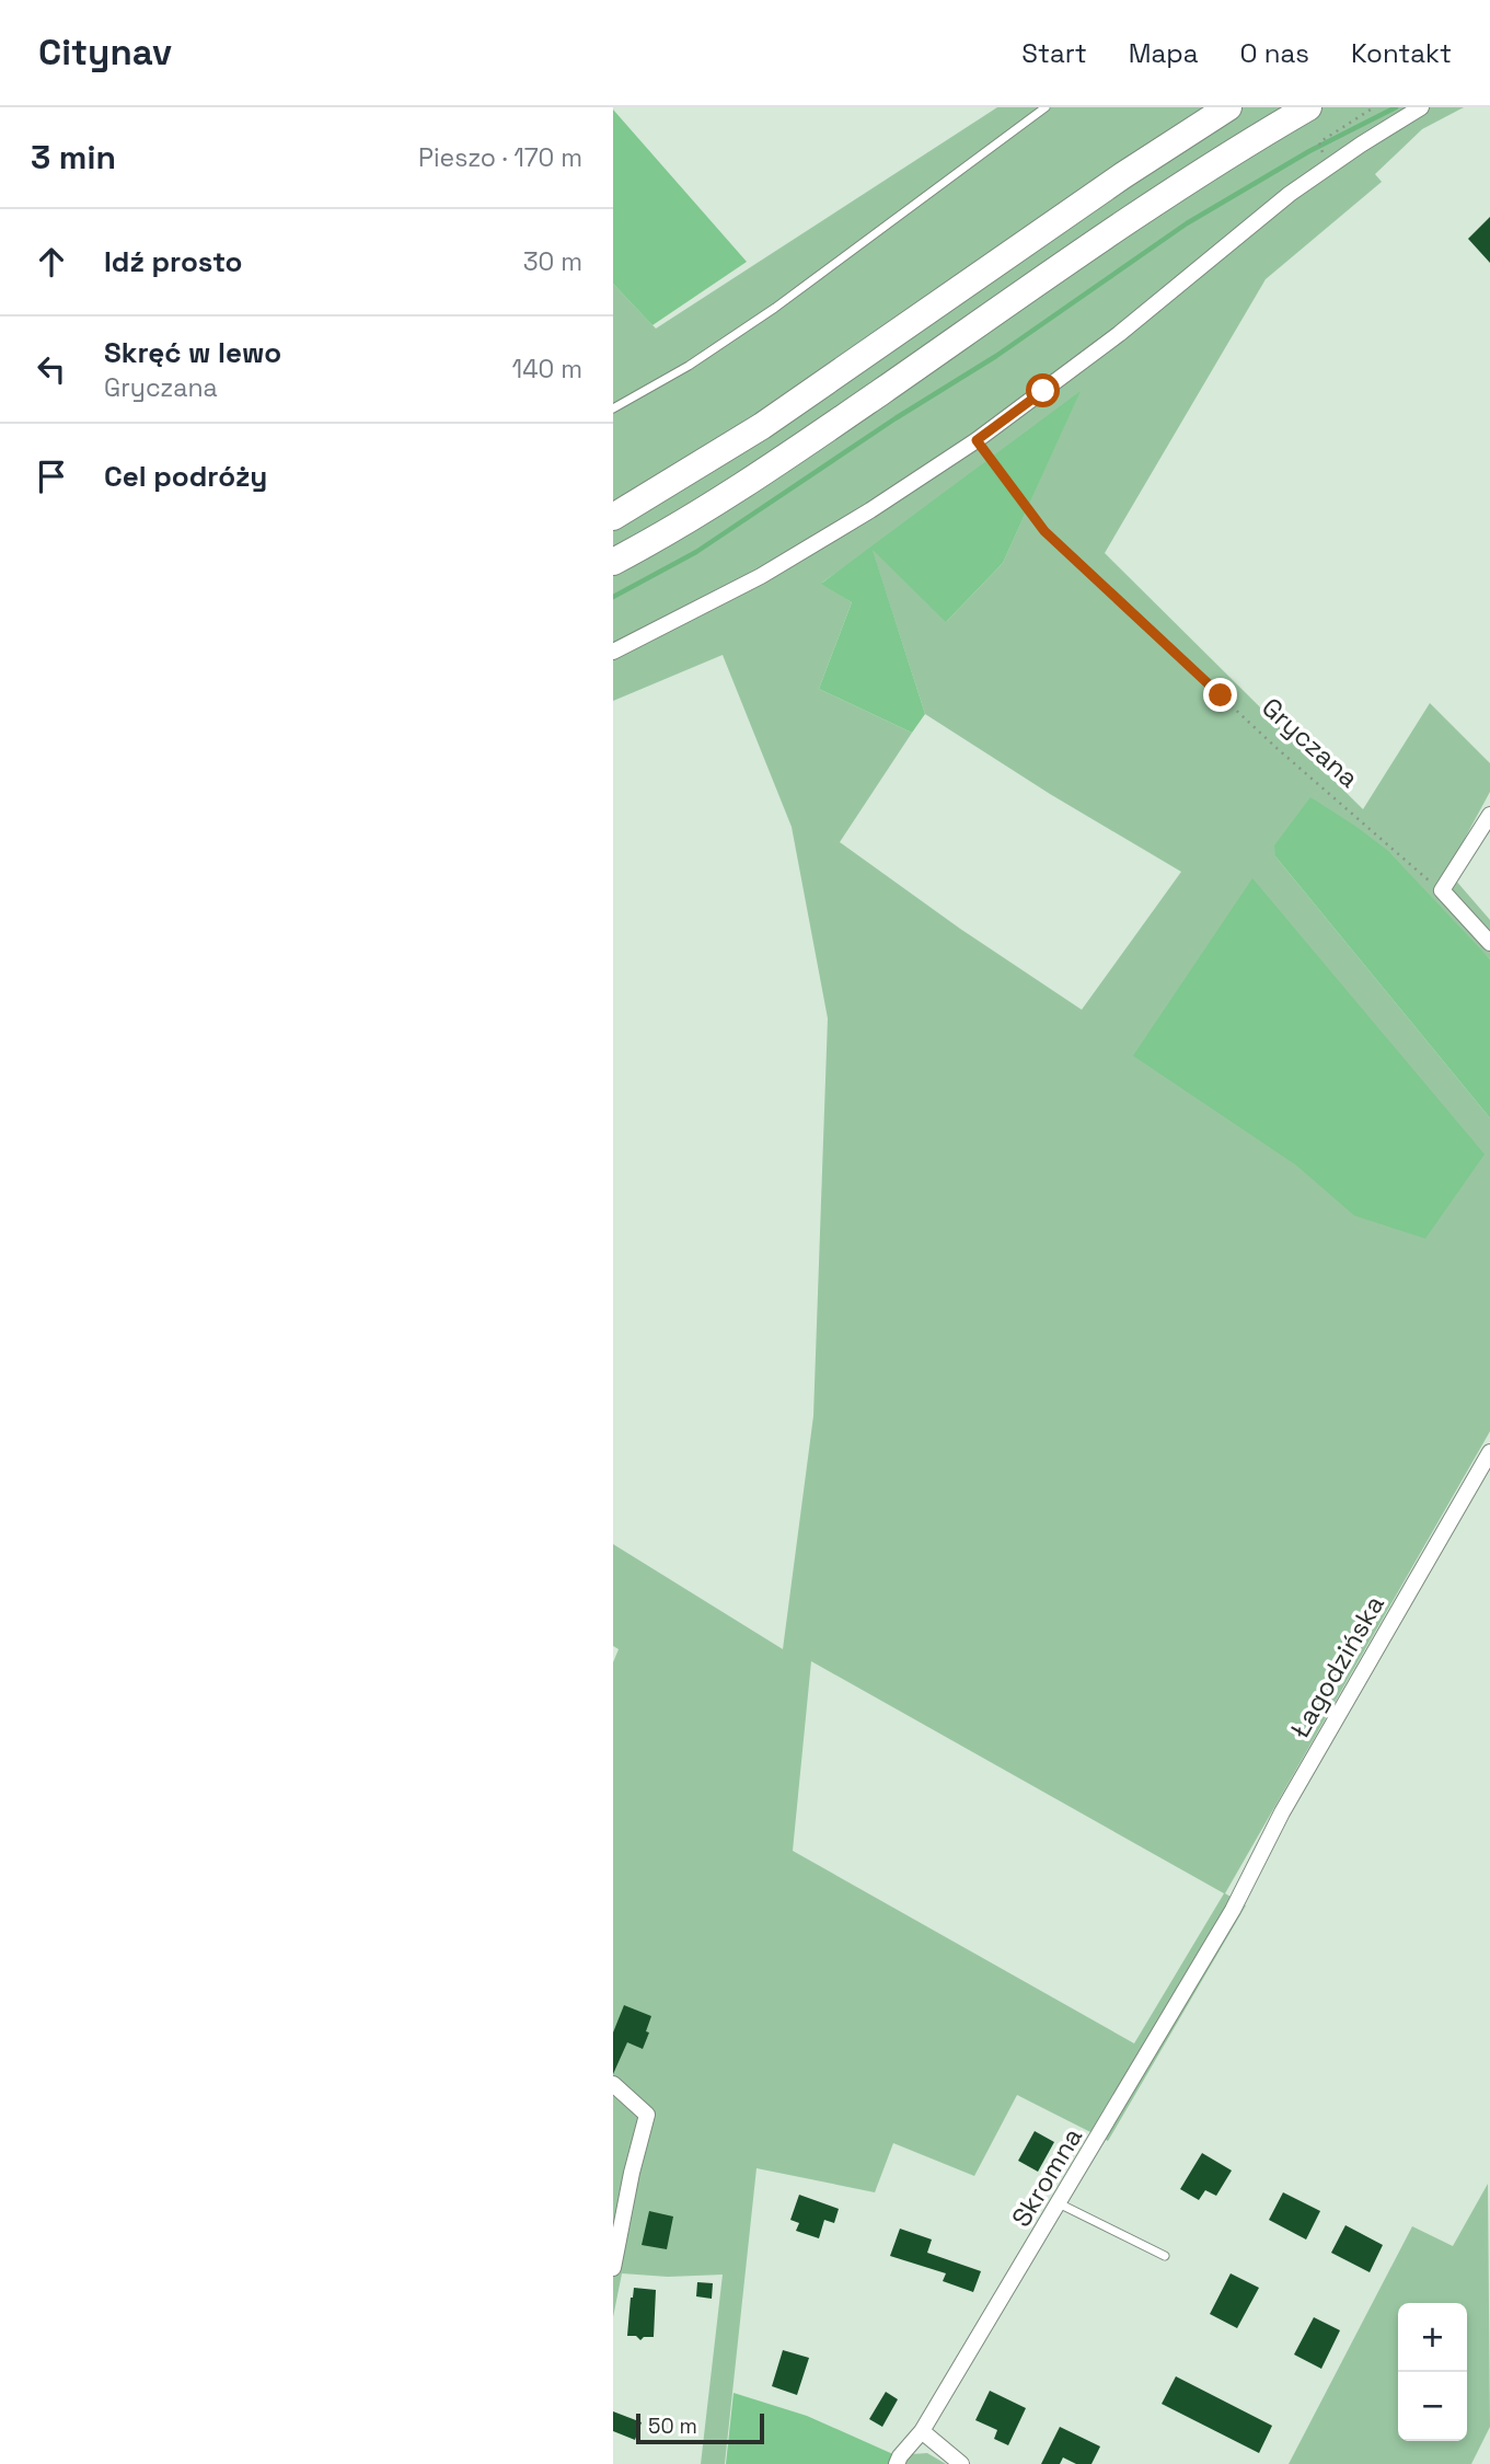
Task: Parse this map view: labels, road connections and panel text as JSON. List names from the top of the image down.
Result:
{
  "streets": {
    "street": ["Łagodzińska", "Skromna"],
    "path": ["Gryczana"]
  },
  "crossings": [
    ["Łagodzińska", "Skromna"]
  ],
  "scale_bar": "50 m",
  "page": {
    "header": "Citynav",
    "nav": [
      "Start",
      "Mapa",
      "O nas",
      "Kontakt"
    ],
    "heading": ["3 min", "Pieszo · 170 m"],
    "list": [
      ["Idź prosto", "30 m"],
      ["Skręć w lewo", "Gryczana", "140 m"],
      "Cel podróży"
    ],
    "map_buttons": ["+", "−"],
    "scale": "50 m"
  }
}
